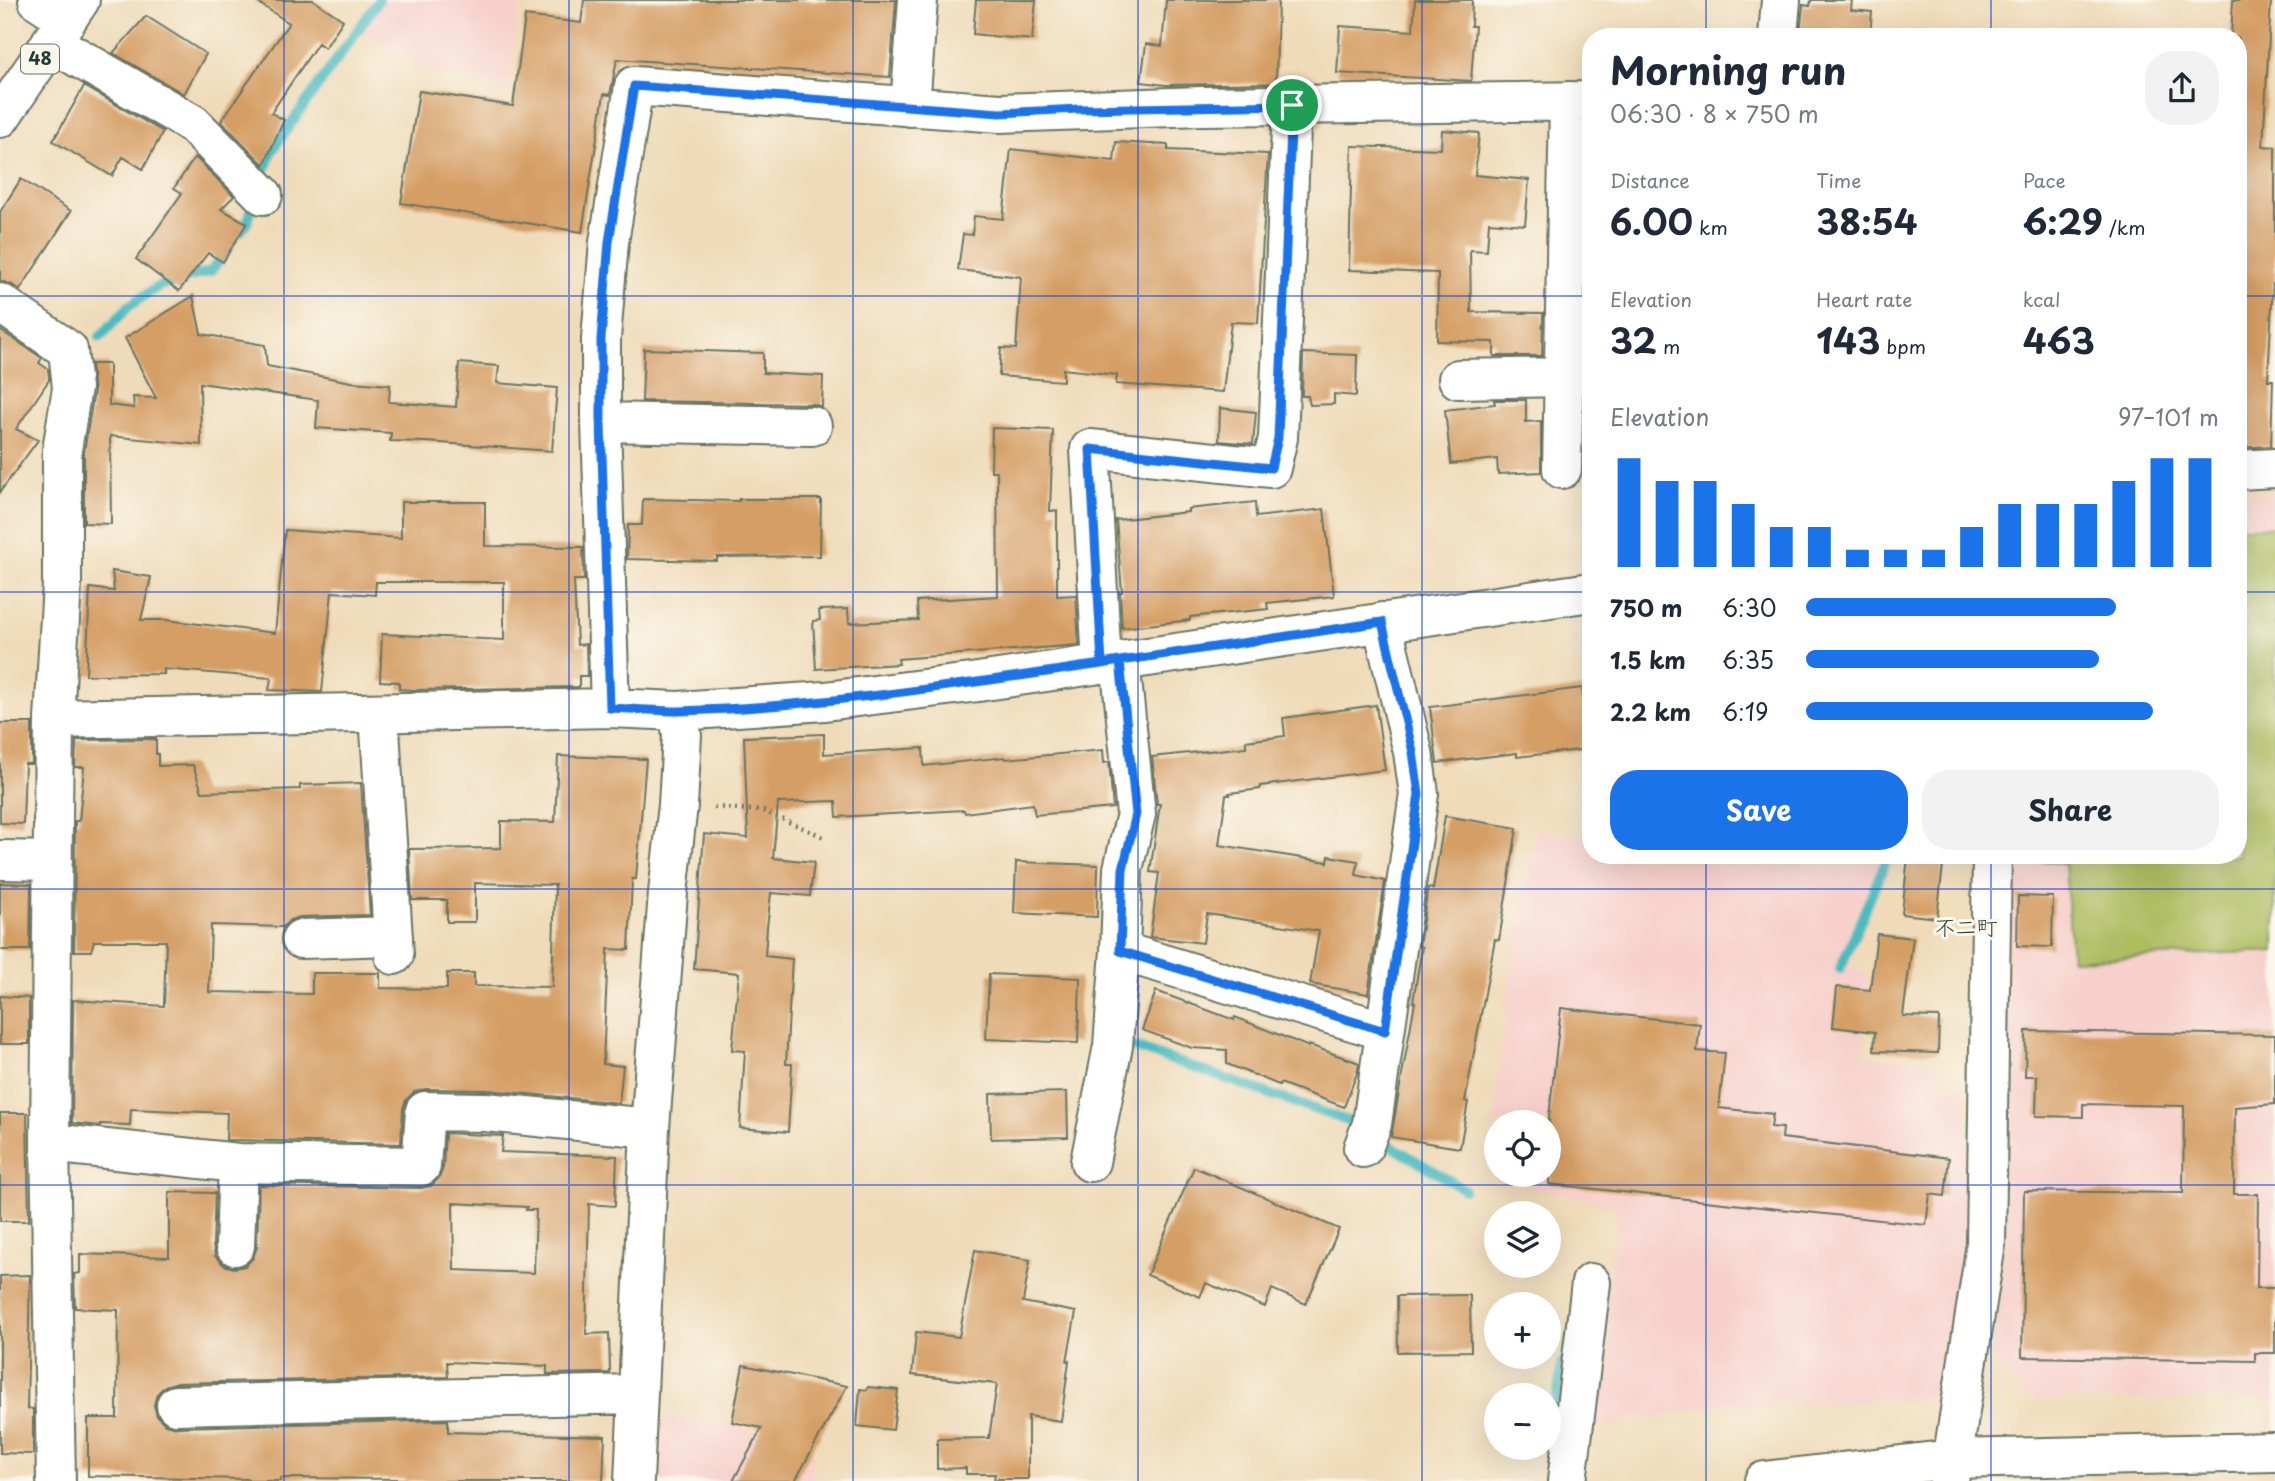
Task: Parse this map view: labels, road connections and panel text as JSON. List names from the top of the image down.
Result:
{
  "streets": {
    "street": ["48"]
  },
  "districts": ["不二町"],
  "page": {
    "heading": ["Morning run", "06:30 · 8 × 750 m"],
    "stats": [
      ["Distance", "6.00 km"],
      ["Time", "38:54"],
      ["Pace", "6:29 /km"],
      ["Elevation", "32 m"],
      ["Heart rate", "143 bpm"],
      ["kcal", "463"]
    ],
    "chart": ["Elevation", "97–101 m"],
    "list": [
      {
        "name": "750 m",
        "note": "6:30"
      },
      {
        "name": "1.5 km",
        "note": "6:35"
      },
      {
        "name": "2.2 km",
        "note": "6:19"
      }
    ],
    "buttons": ["Save", "Share"],
    "map_buttons": ["+", "−"]
  }
}
